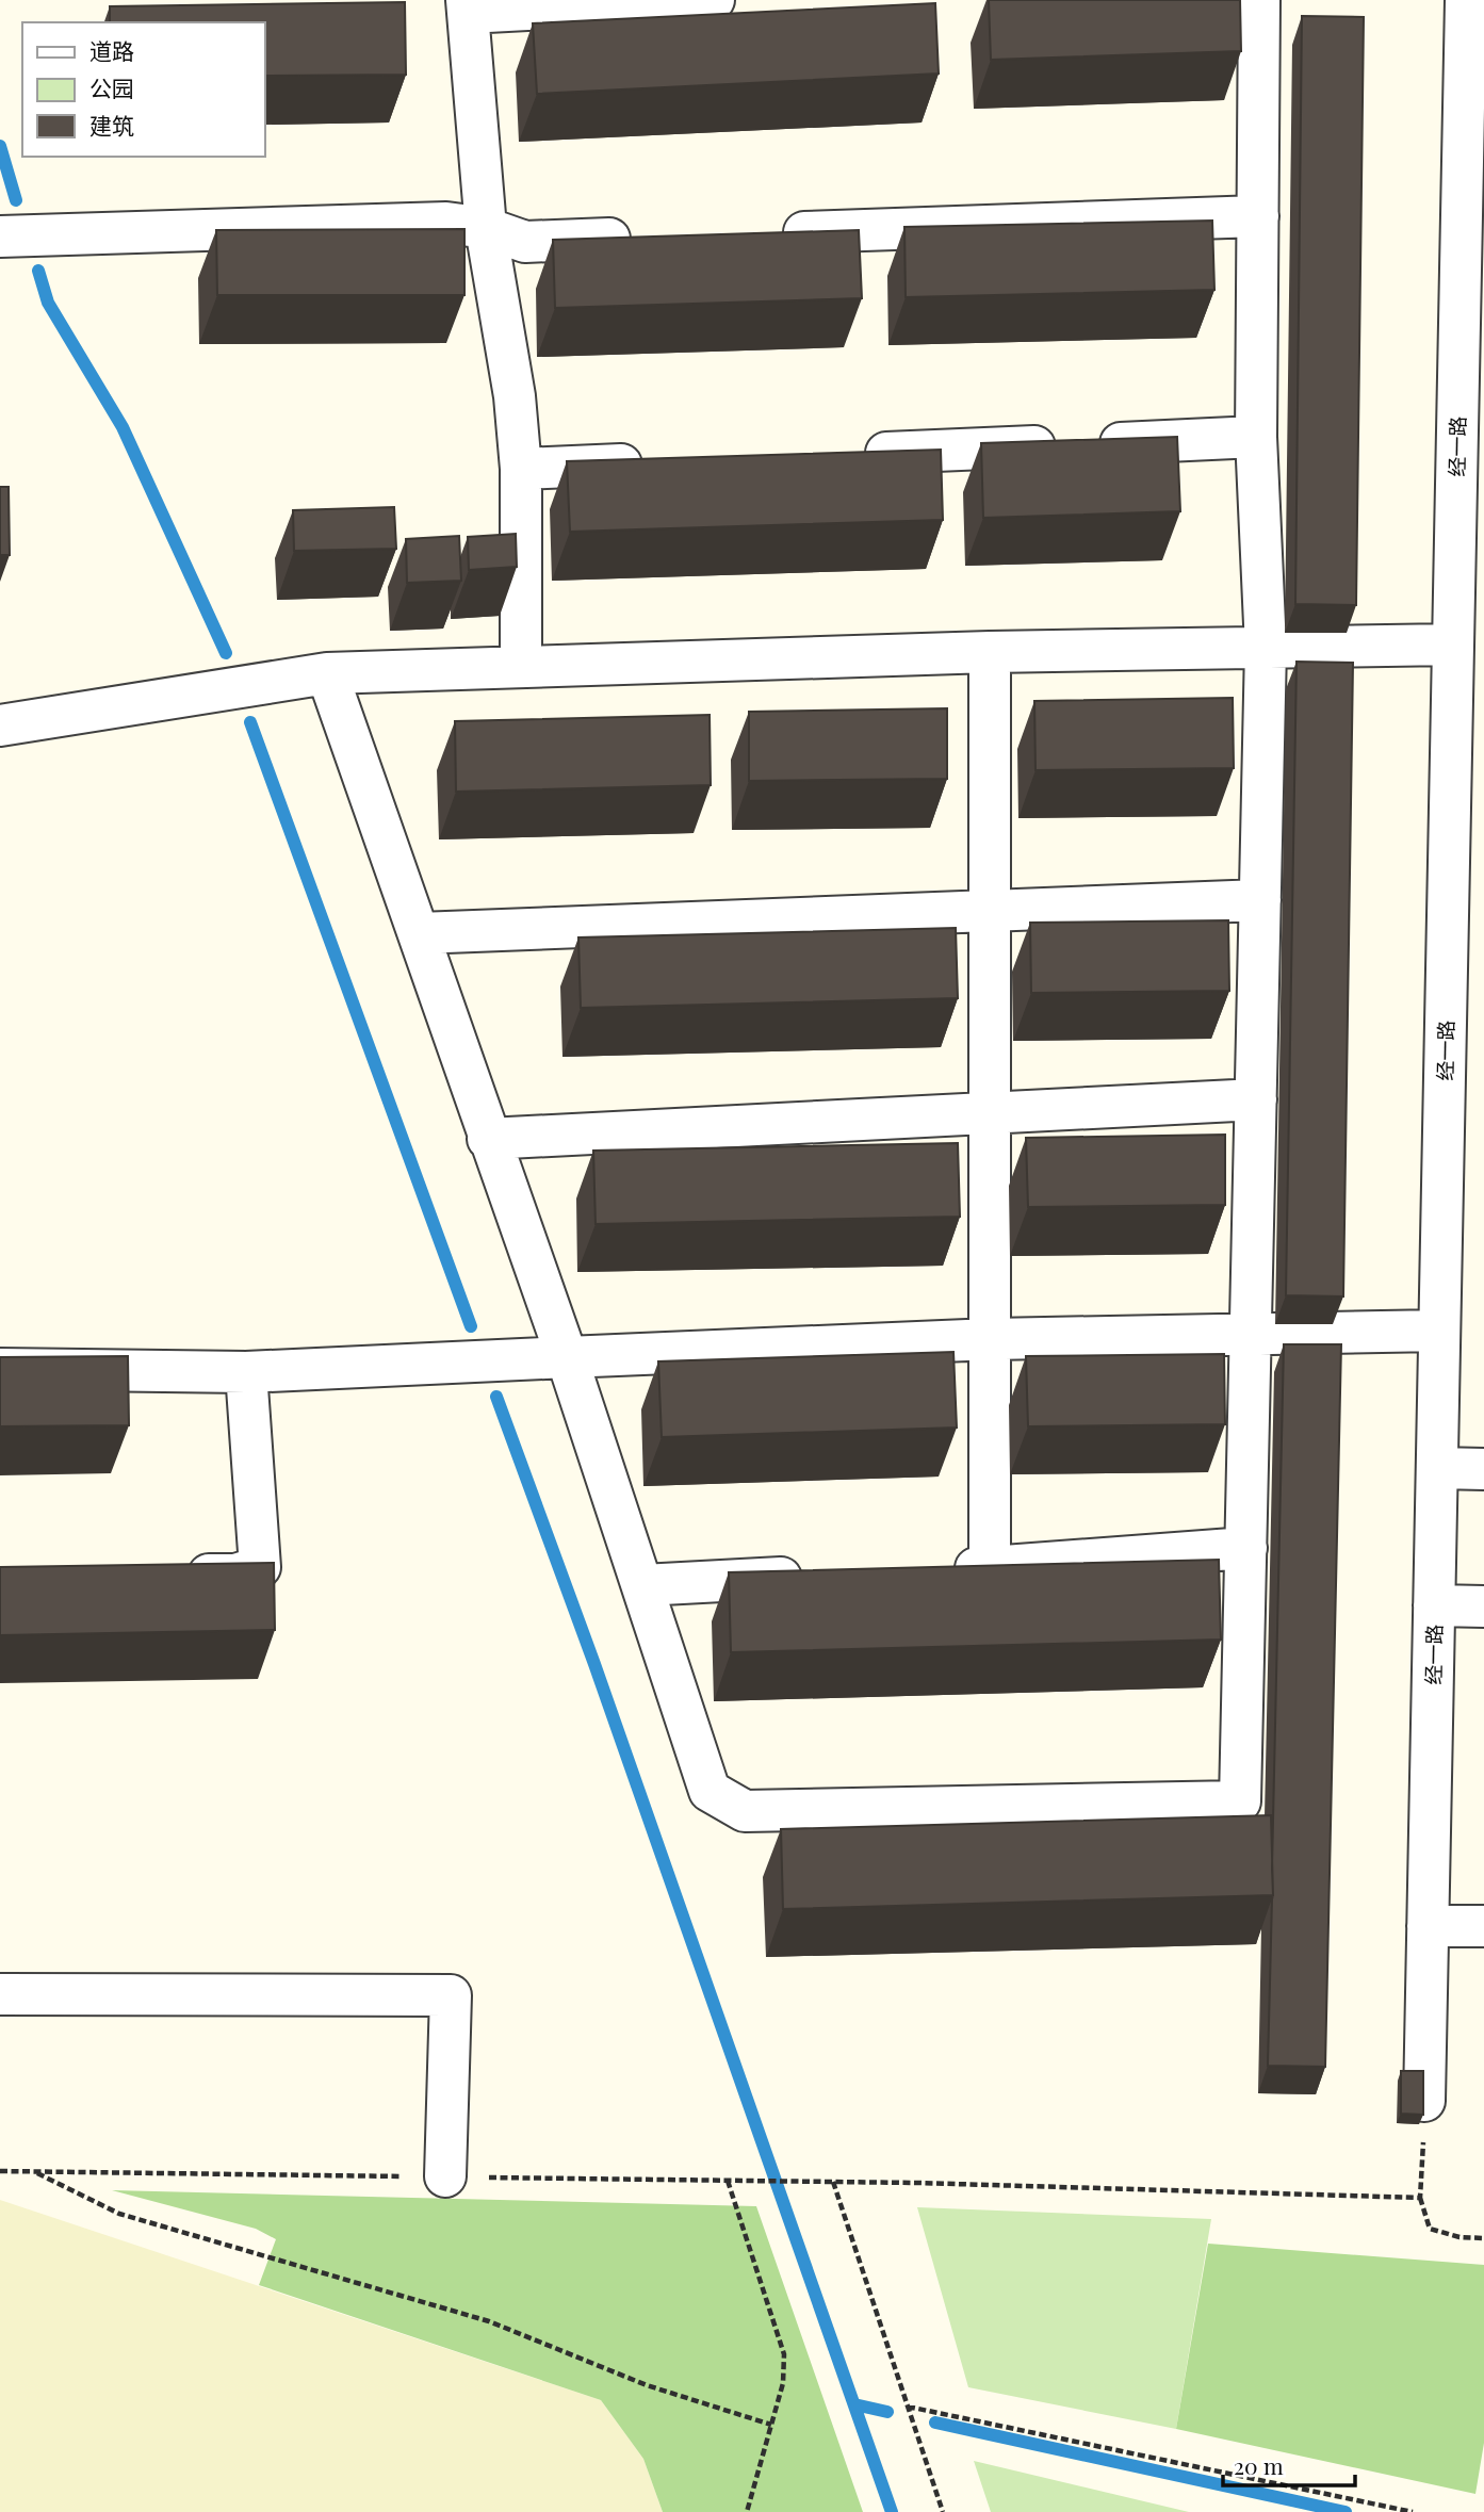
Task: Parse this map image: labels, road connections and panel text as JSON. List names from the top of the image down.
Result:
{
  "streets": {
    "street": ["经一路"]
  },
  "legend": ["道路", "公园", "建筑"],
  "scale_bar": "20 m"
}
